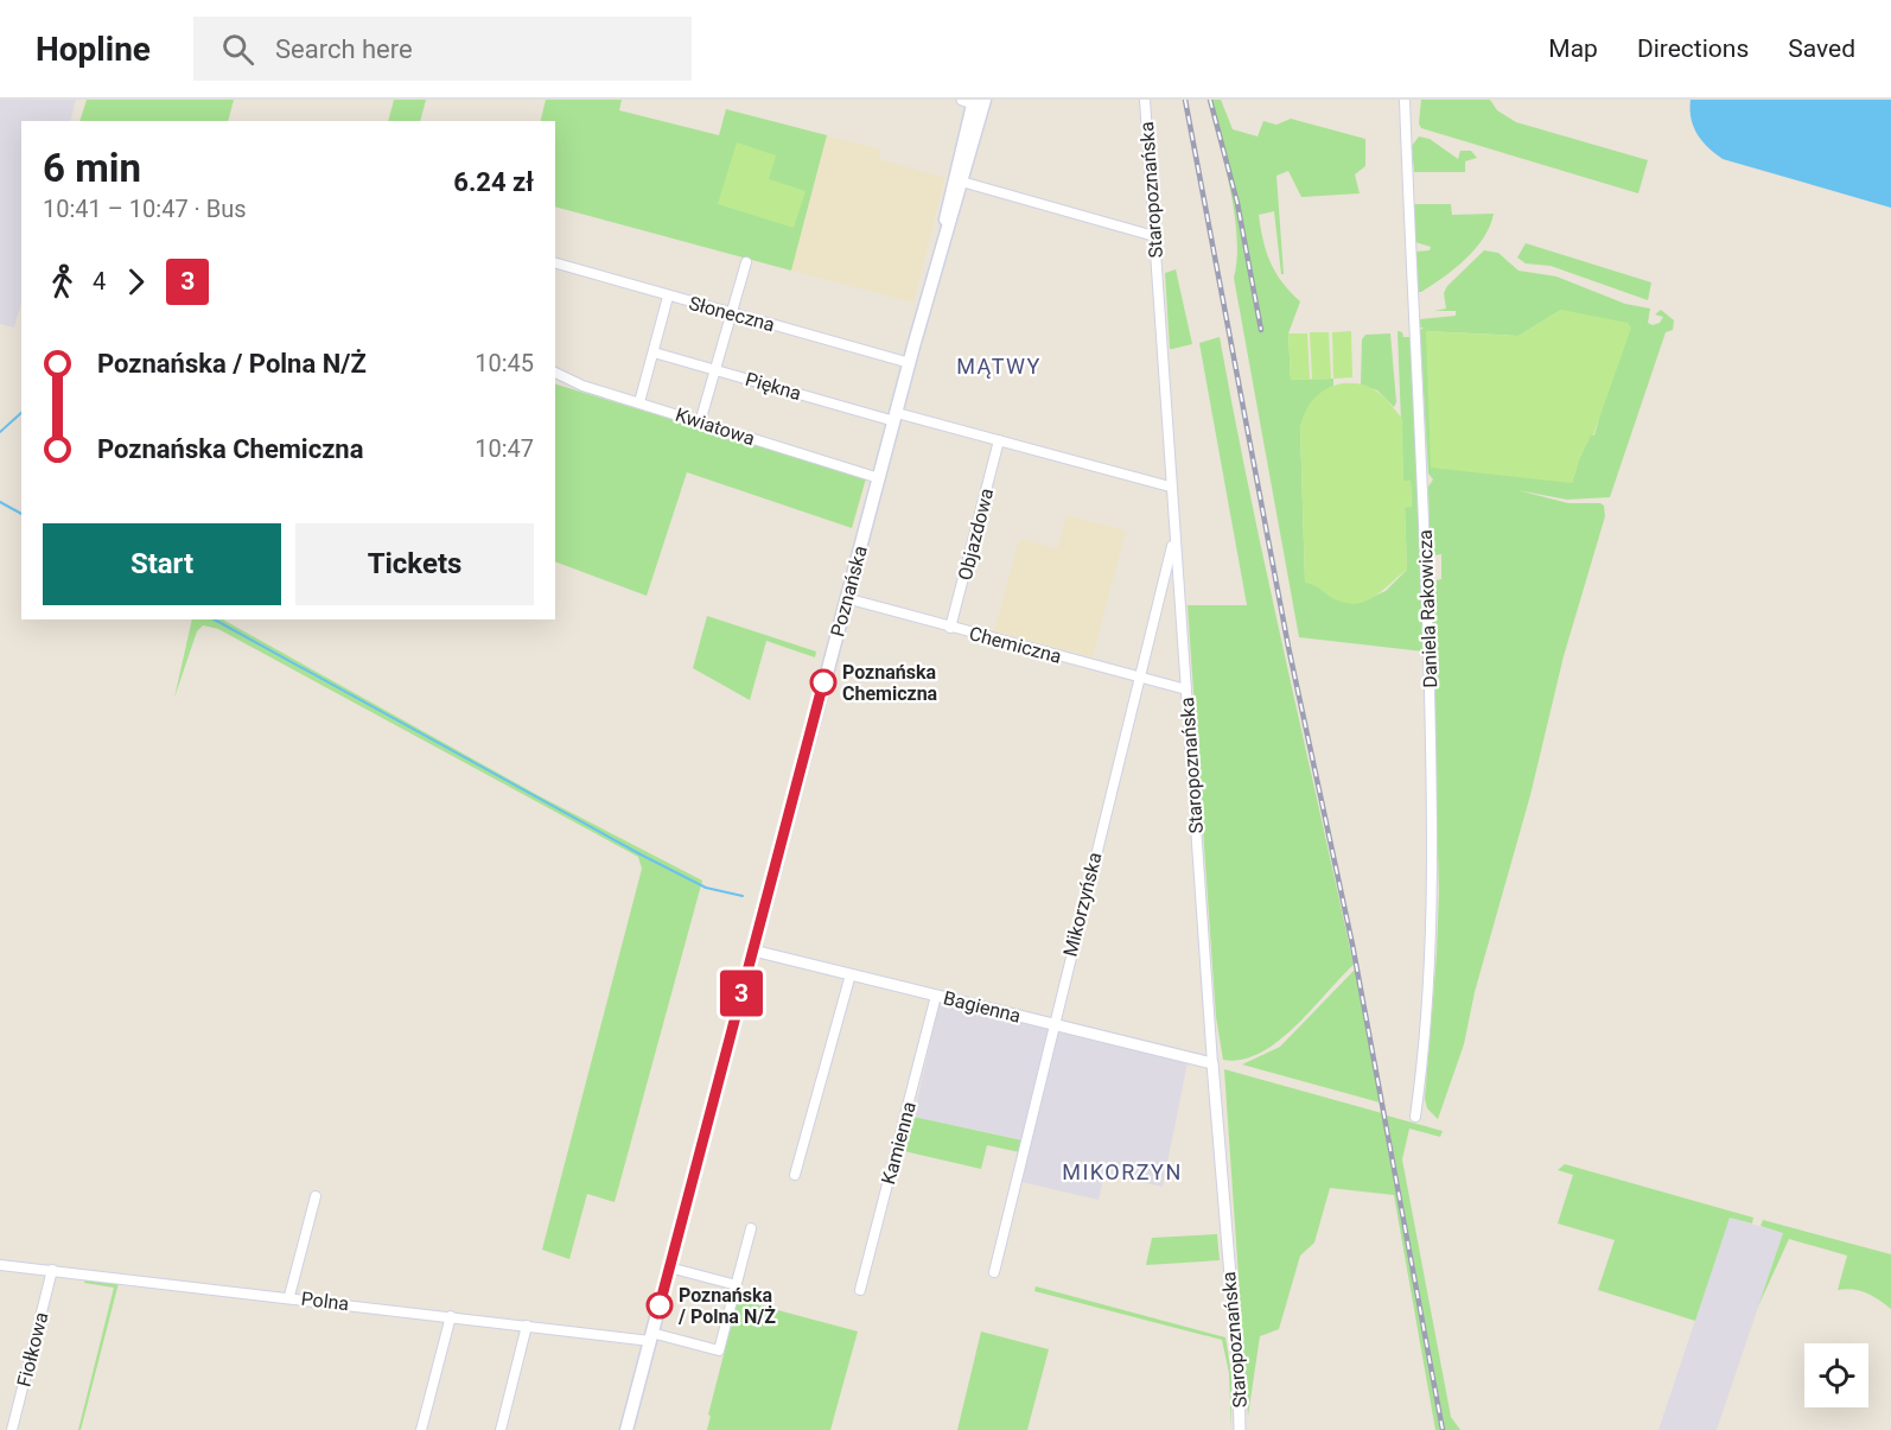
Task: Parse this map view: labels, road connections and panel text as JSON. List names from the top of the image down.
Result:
{
  "streets": {
    "main road": ["Poznańska"],
    "street": [
      "Staropoznańska",
      "Słoneczna",
      "Piękna",
      "Kwiatowa",
      "Objazdowa",
      "Daniela Rakowicza",
      "Chemiczna",
      "Mikorzyńska",
      "Bagienna",
      "Kamienna",
      "Polna",
      "Fiołkowa"
    ]
  },
  "crossings": [
    ["Staropoznańska", "Chemiczna"],
    ["Staropoznańska", "Mikorzyńska"],
    ["Staropoznańska", "Bagienna"],
    ["Słoneczna", "Poznańska"],
    ["Piękna", "Poznańska"],
    ["Kwiatowa", "Poznańska"],
    ["Objazdowa", "Chemiczna"],
    ["Poznańska", "Chemiczna"],
    ["Poznańska", "Bagienna"],
    ["Poznańska", "Polna"],
    ["Chemiczna", "Mikorzyńska"],
    ["Mikorzyńska", "Bagienna"],
    ["Bagienna", "Kamienna"],
    ["Polna", "Fiołkowa"]
  ],
  "districts": ["MĄTWY", "MIKORZYN"],
  "places": ["Poznańska Chemiczna", "Poznańska / Polna N/Ż"],
  "lines": ["bus line 3"],
  "page": {
    "header": "Hopline",
    "search": "Search here",
    "nav": ["Map", "Directions", "Saved"],
    "on_map": "3",
    "heading": ["6 min", "10:41 – 10:47 · Bus", "6.24 zł"],
    "legs": ["4", "3"],
    "list": [
      {
        "name": "Poznańska / Polna N/Ż",
        "value": "10:45"
      },
      {
        "name": "Poznańska Chemiczna",
        "value": "10:47"
      }
    ],
    "buttons": ["Start", "Tickets"]
  }
}
